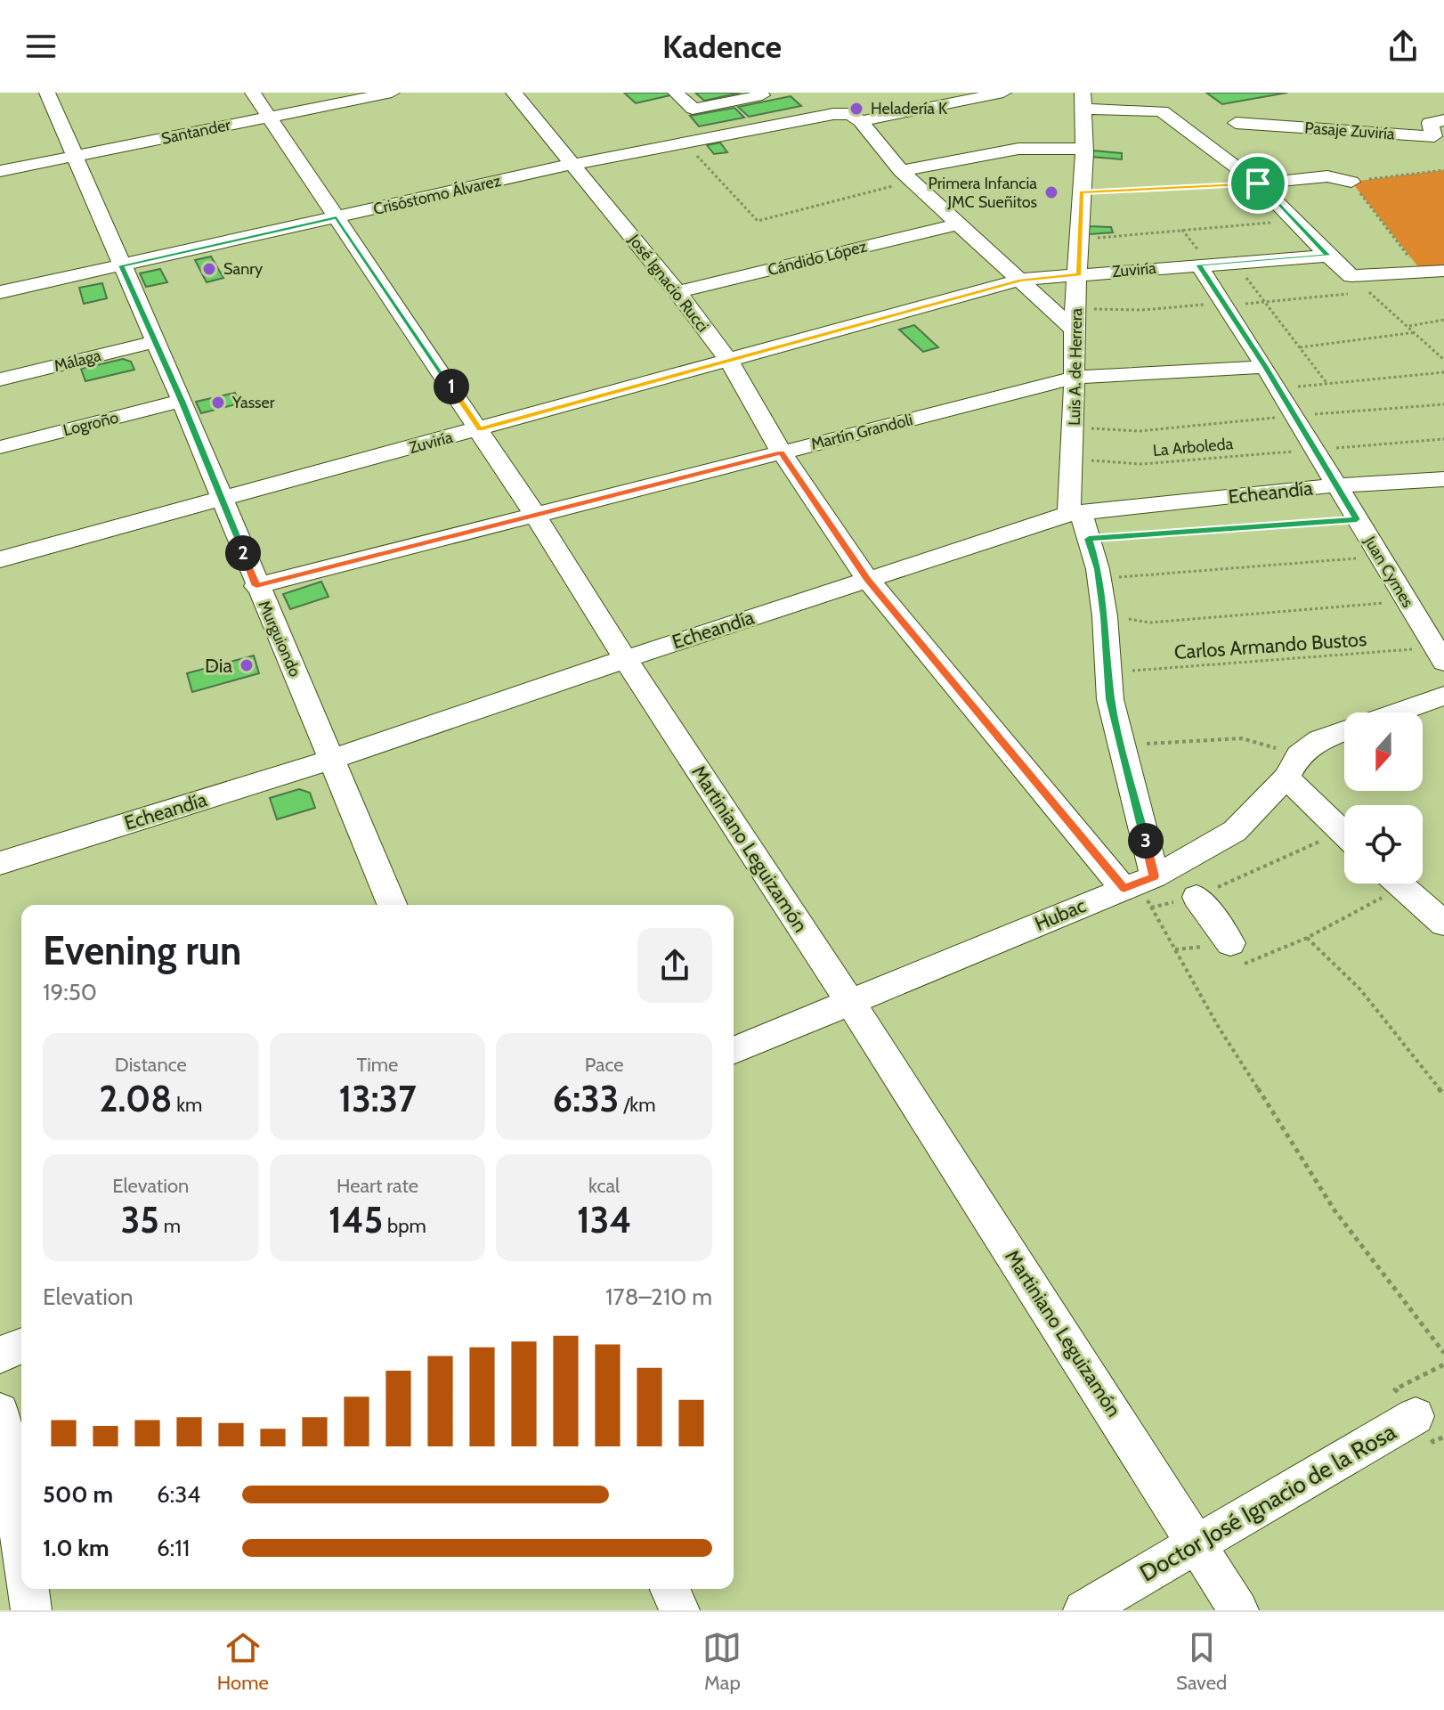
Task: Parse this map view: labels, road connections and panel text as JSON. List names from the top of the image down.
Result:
{
  "streets": {
    "street": [
      "Pasaje Zuviría",
      "Santander",
      "Crisóstomo Álvarez",
      "Cándido López",
      "Zuviría",
      "José Ignacio Rucci",
      "Málaga",
      "Luis A. de Herrera",
      "Logroño",
      "Martín Grandoli",
      "Echeandía",
      "Juan Cymes",
      "Murguiondo",
      "Martiniano Leguizamón",
      "Hubac",
      "Doctor José Ignacio de la Rosa"
    ],
    "path": ["La Arboleda", "Carlos Armando Bustos"]
  },
  "crossings": [
    ["Santander", "Murguiondo"],
    ["Santander", "Martiniano Leguizamón"],
    ["Crisóstomo Álvarez", "José Ignacio Rucci"],
    ["Crisóstomo Álvarez", "Murguiondo"],
    ["Crisóstomo Álvarez", "Martiniano Leguizamón"],
    ["Cándido López", "José Ignacio Rucci"],
    ["Zuviría", "José Ignacio Rucci"],
    ["Zuviría", "Luis A. de Herrera"],
    ["Zuviría", "Juan Cymes"],
    ["Zuviría", "Murguiondo"],
    ["Zuviría", "Martiniano Leguizamón"],
    ["José Ignacio Rucci", "Martín Grandoli"],
    ["José Ignacio Rucci", "Echeandía"],
    ["José Ignacio Rucci", "Hubac"],
    ["Málaga", "Murguiondo"],
    ["Luis A. de Herrera", "Martín Grandoli"],
    ["Luis A. de Herrera", "La Arboleda"],
    ["Luis A. de Herrera", "Echeandía"],
    ["Logroño", "Murguiondo"],
    ["Martín Grandoli", "Juan Cymes"],
    ["Martín Grandoli", "Murguiondo"],
    ["Martín Grandoli", "Martiniano Leguizamón"],
    ["La Arboleda", "Juan Cymes"],
    ["Echeandía", "Juan Cymes"],
    ["Echeandía", "Murguiondo"],
    ["Echeandía", "Martiniano Leguizamón"],
    ["Juan Cymes", "Carlos Armando Bustos"],
    ["Martiniano Leguizamón", "Hubac"],
    ["Martiniano Leguizamón", "Doctor José Ignacio de la Rosa"]
  ],
  "places": [
    "Heladería K",
    "Primera Infancia JMC Sueñitos",
    "Sanry",
    "Yasser",
    "Dia"
  ],
  "north": "bottom",
  "page": {
    "header": "Kadence",
    "pins": ["1", "2", "3"],
    "heading": ["Evening run", "19:50"],
    "stats": [
      ["Distance", "2.08 km"],
      ["Time", "13:37"],
      ["Pace", "6:33 /km"],
      ["Elevation", "35 m"],
      ["Heart rate", "145 bpm"],
      ["kcal", "134"]
    ],
    "chart": ["Elevation", "178–210 m"],
    "list": [
      {
        "name": "500 m",
        "note": "6:34"
      },
      {
        "name": "1.0 km",
        "note": "6:11"
      }
    ],
    "tabs": ["Home", "Map", "Saved"]
  }
}
